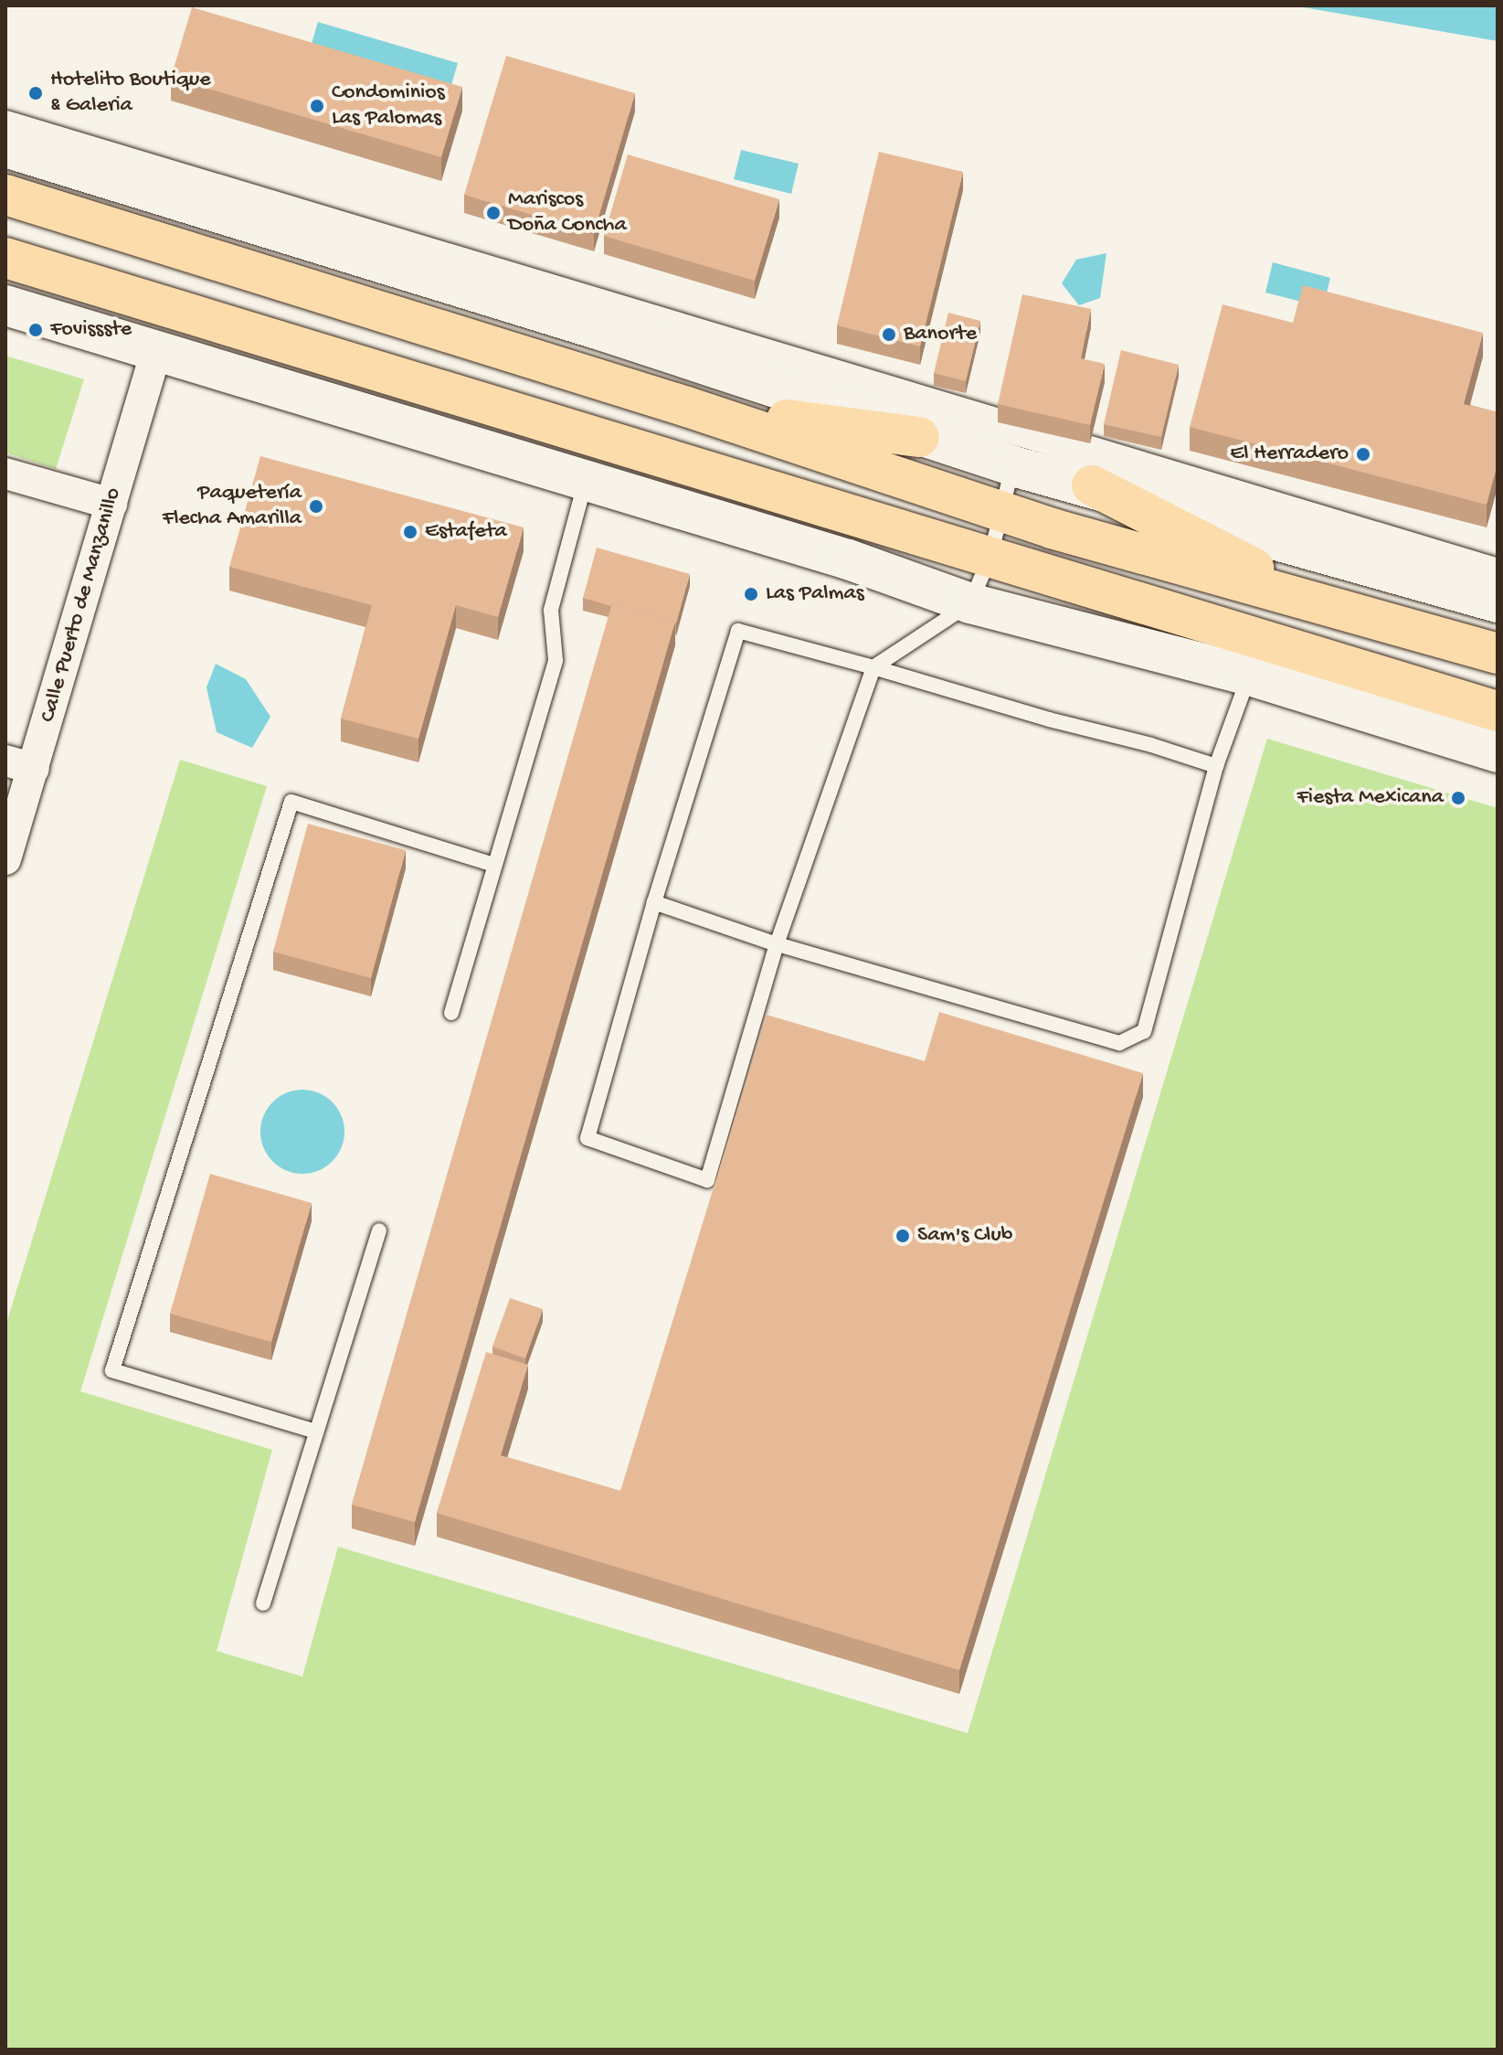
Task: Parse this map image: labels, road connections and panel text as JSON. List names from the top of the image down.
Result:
{
  "streets": {
    "street": ["Calle Puerto de Manzanillo"]
  },
  "places": [
    "Hotelito Boutique & Galeria",
    "Condominios Las Palomas",
    "Mariscos Doña Concha",
    "Fovissste",
    "Banorte",
    "El Herradero",
    "Paquetería Flecha Amarilla",
    "Estafeta",
    "Las Palmas",
    "Fiesta Mexicana",
    "Sam's Club"
  ]
}
